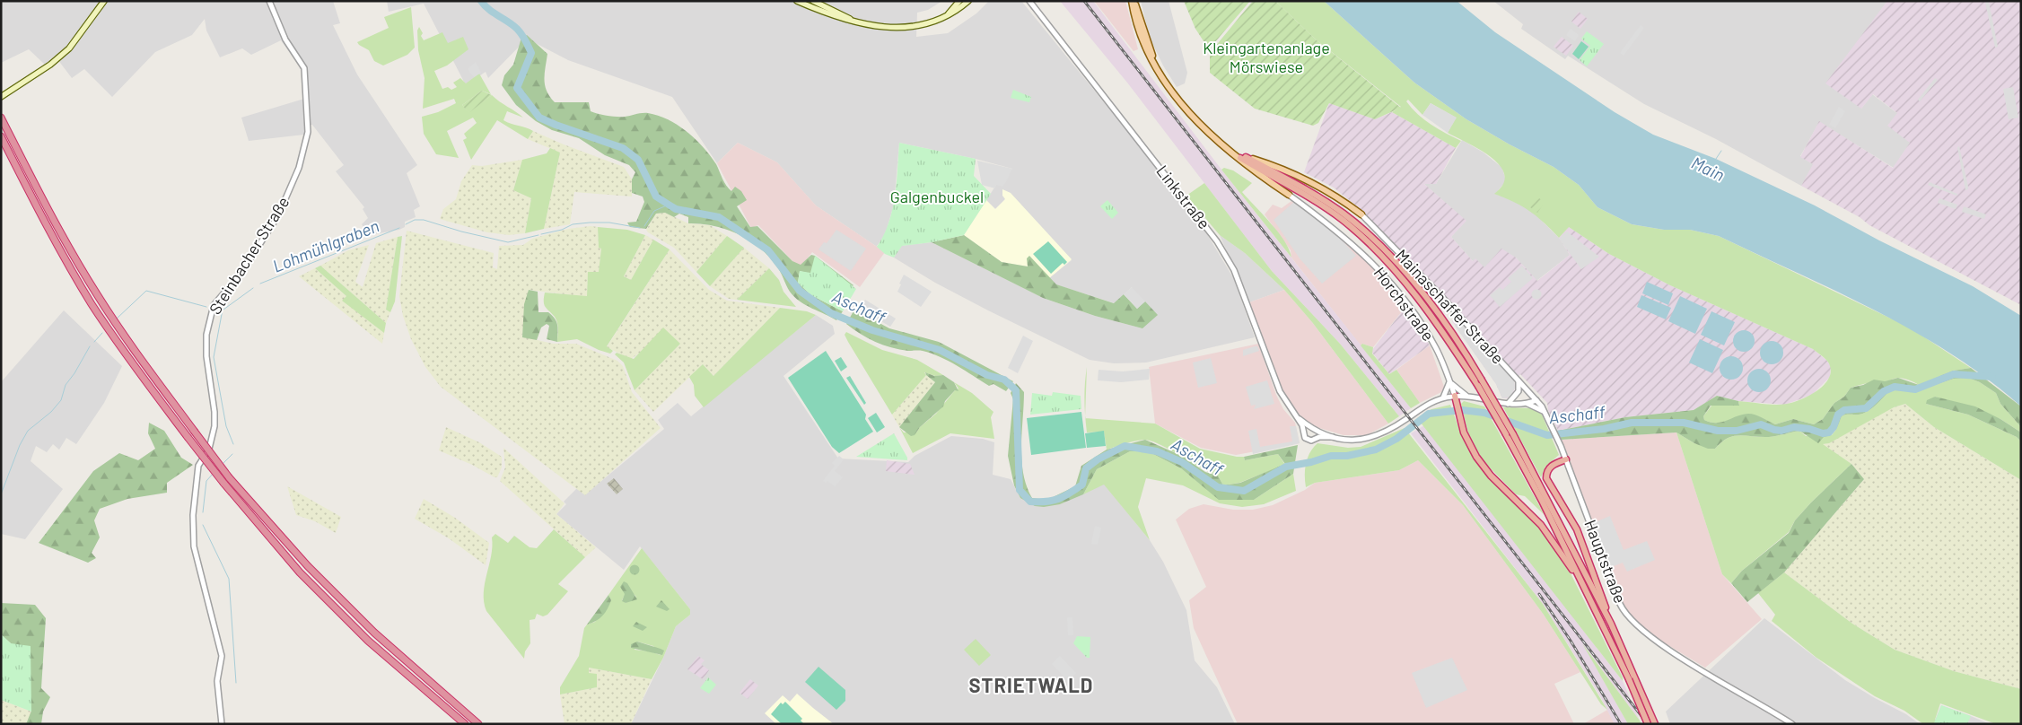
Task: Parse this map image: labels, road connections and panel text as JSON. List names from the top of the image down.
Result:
{
  "streets": {
    "street": [
      "Linkstraße",
      "Steinbacher Straße",
      "Horchstraße",
      "Mainaschaffer Straße",
      "Hauptstraße"
    ]
  },
  "crossings": [
    ["Linkstraße", "Horchstraße"],
    ["Linkstraße", "Mainaschaffer Straße"],
    ["Linkstraße", "Hauptstraße"],
    ["Mainaschaffer Straße", "Hauptstraße"]
  ],
  "districts": ["STRIETWALD"],
  "water": ["Main", "Lohmühlgraben", "Aschaff"],
  "parks": ["Kleingartenanlage Mörswiese", "Galgenbuckel"]
}
